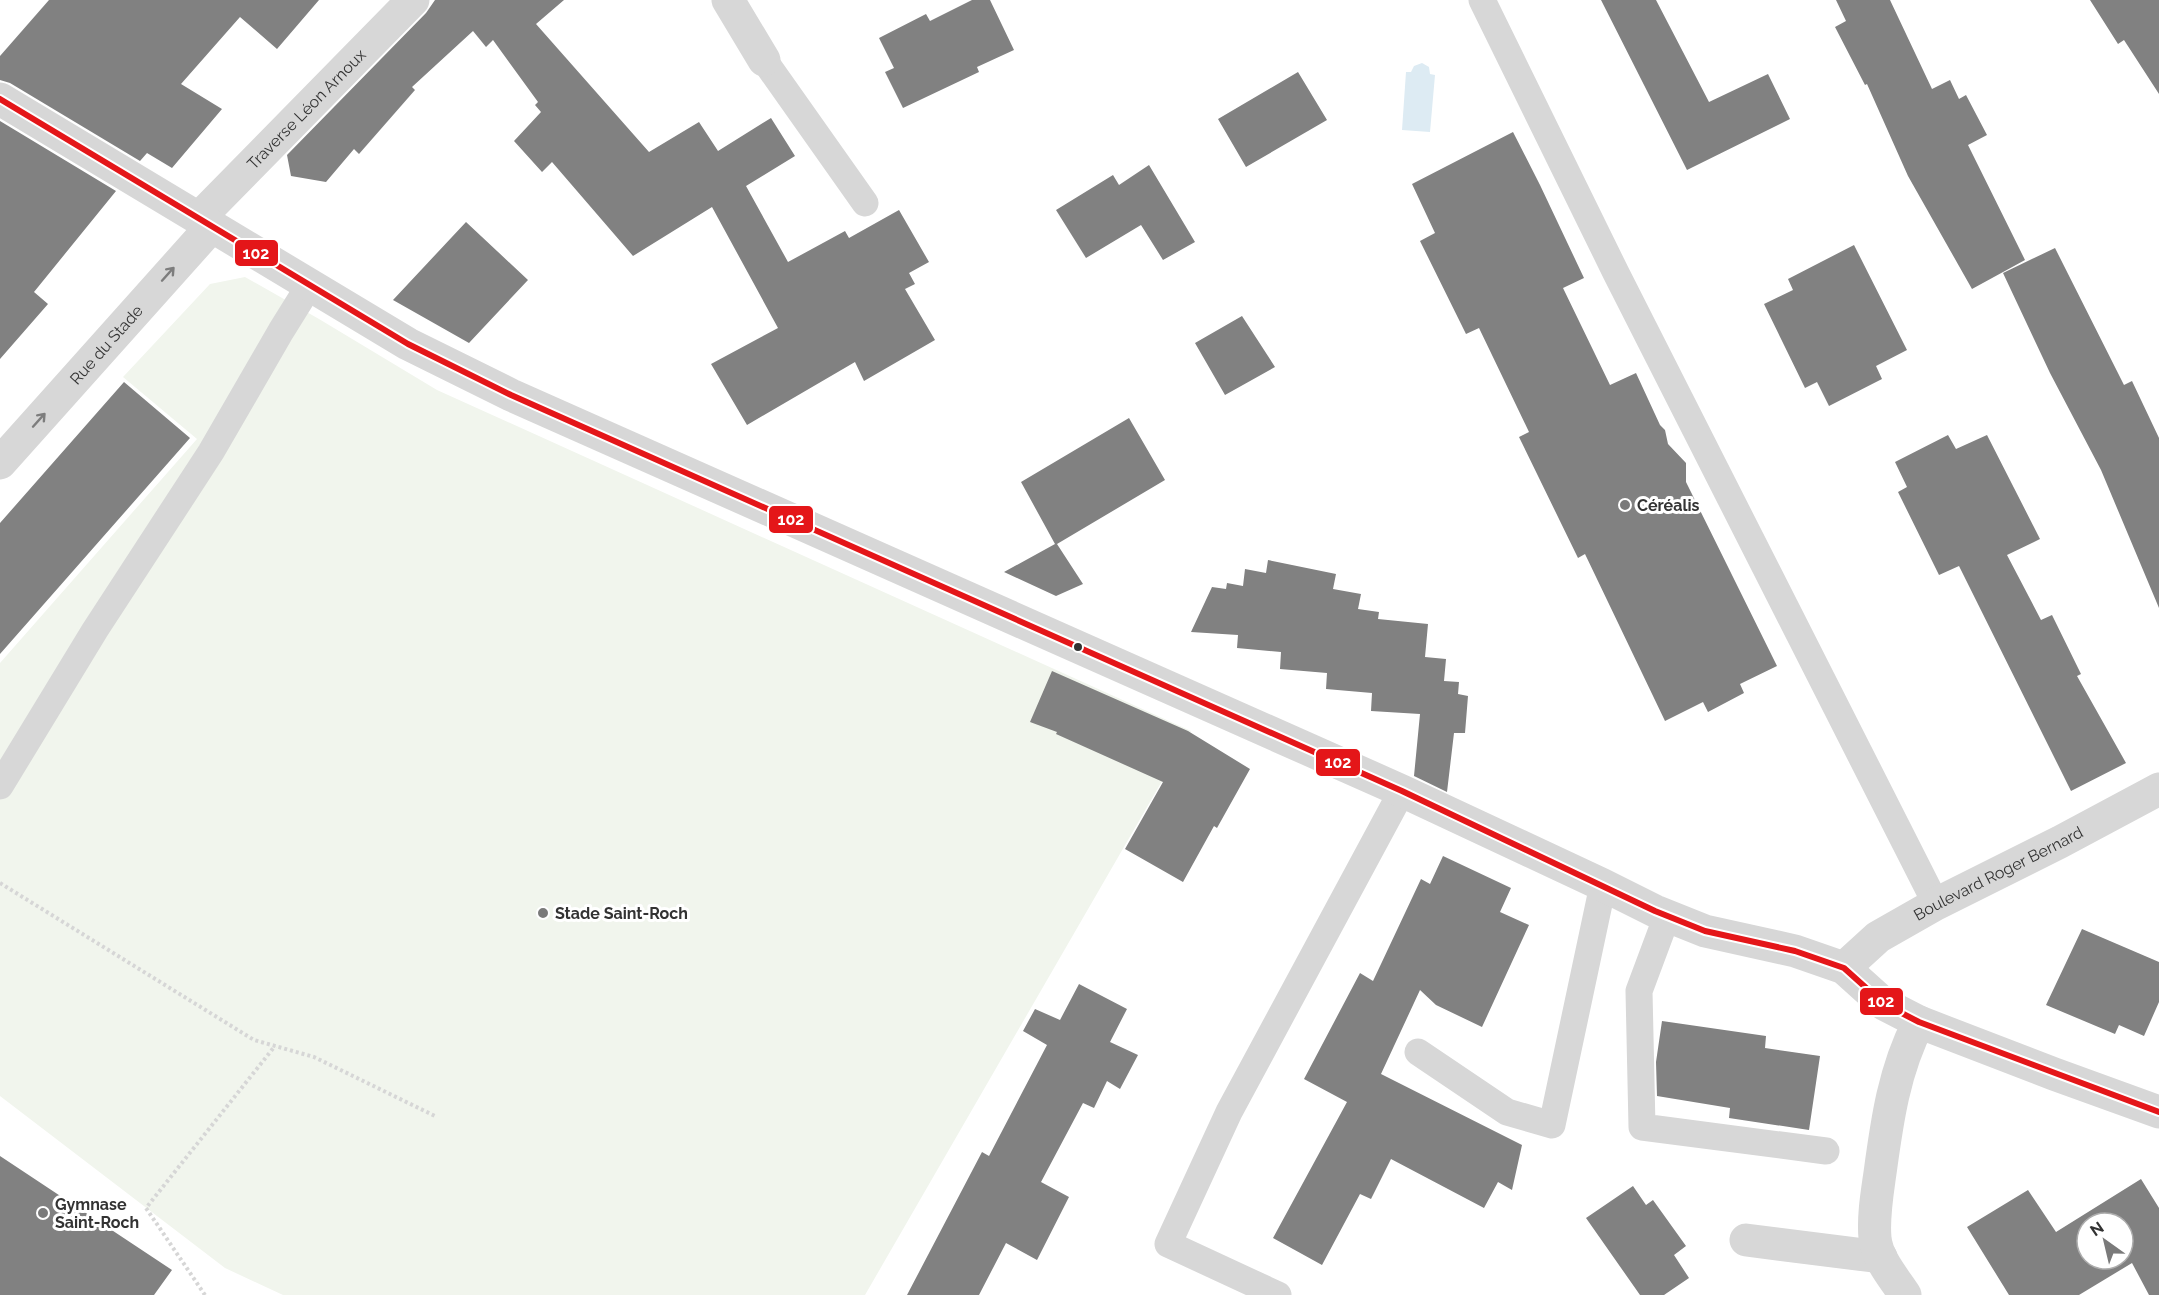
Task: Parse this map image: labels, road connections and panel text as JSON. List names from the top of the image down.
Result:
{
  "streets": {
    "street": ["Traverse Léon Arnoux", "Rue du Stade", "Boulevard Roger Bernard"]
  },
  "crossings": [
    ["Traverse Léon Arnoux", "Rue du Stade"]
  ],
  "one_way": ["Rue du Stade"],
  "places": ["Céréalis", "Stade Saint-Roch", "Gymnase Saint-Roch"],
  "lines": ["transit line 102"],
  "north": "top left"
}
